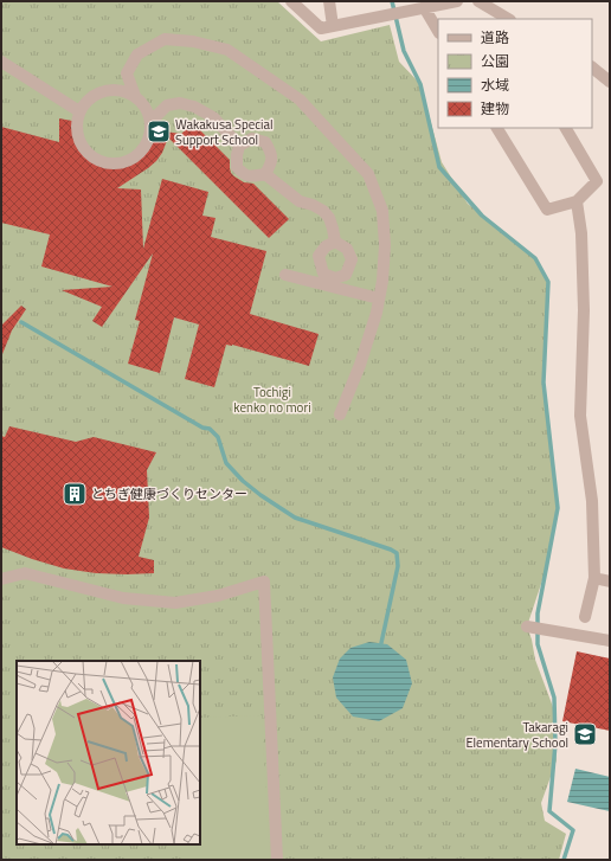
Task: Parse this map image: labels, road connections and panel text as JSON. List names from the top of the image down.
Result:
{
  "parks": ["Tochigi kenko no mori"],
  "places": {
    "school or university": ["Wakakusa Special Support School", "Takaragi Elementary School"],
    "building": ["とちぎ健康づくりセンター"]
  },
  "legend": [
    "道路",
    "公園",
    "水域",
    "建物"
  ]
}
